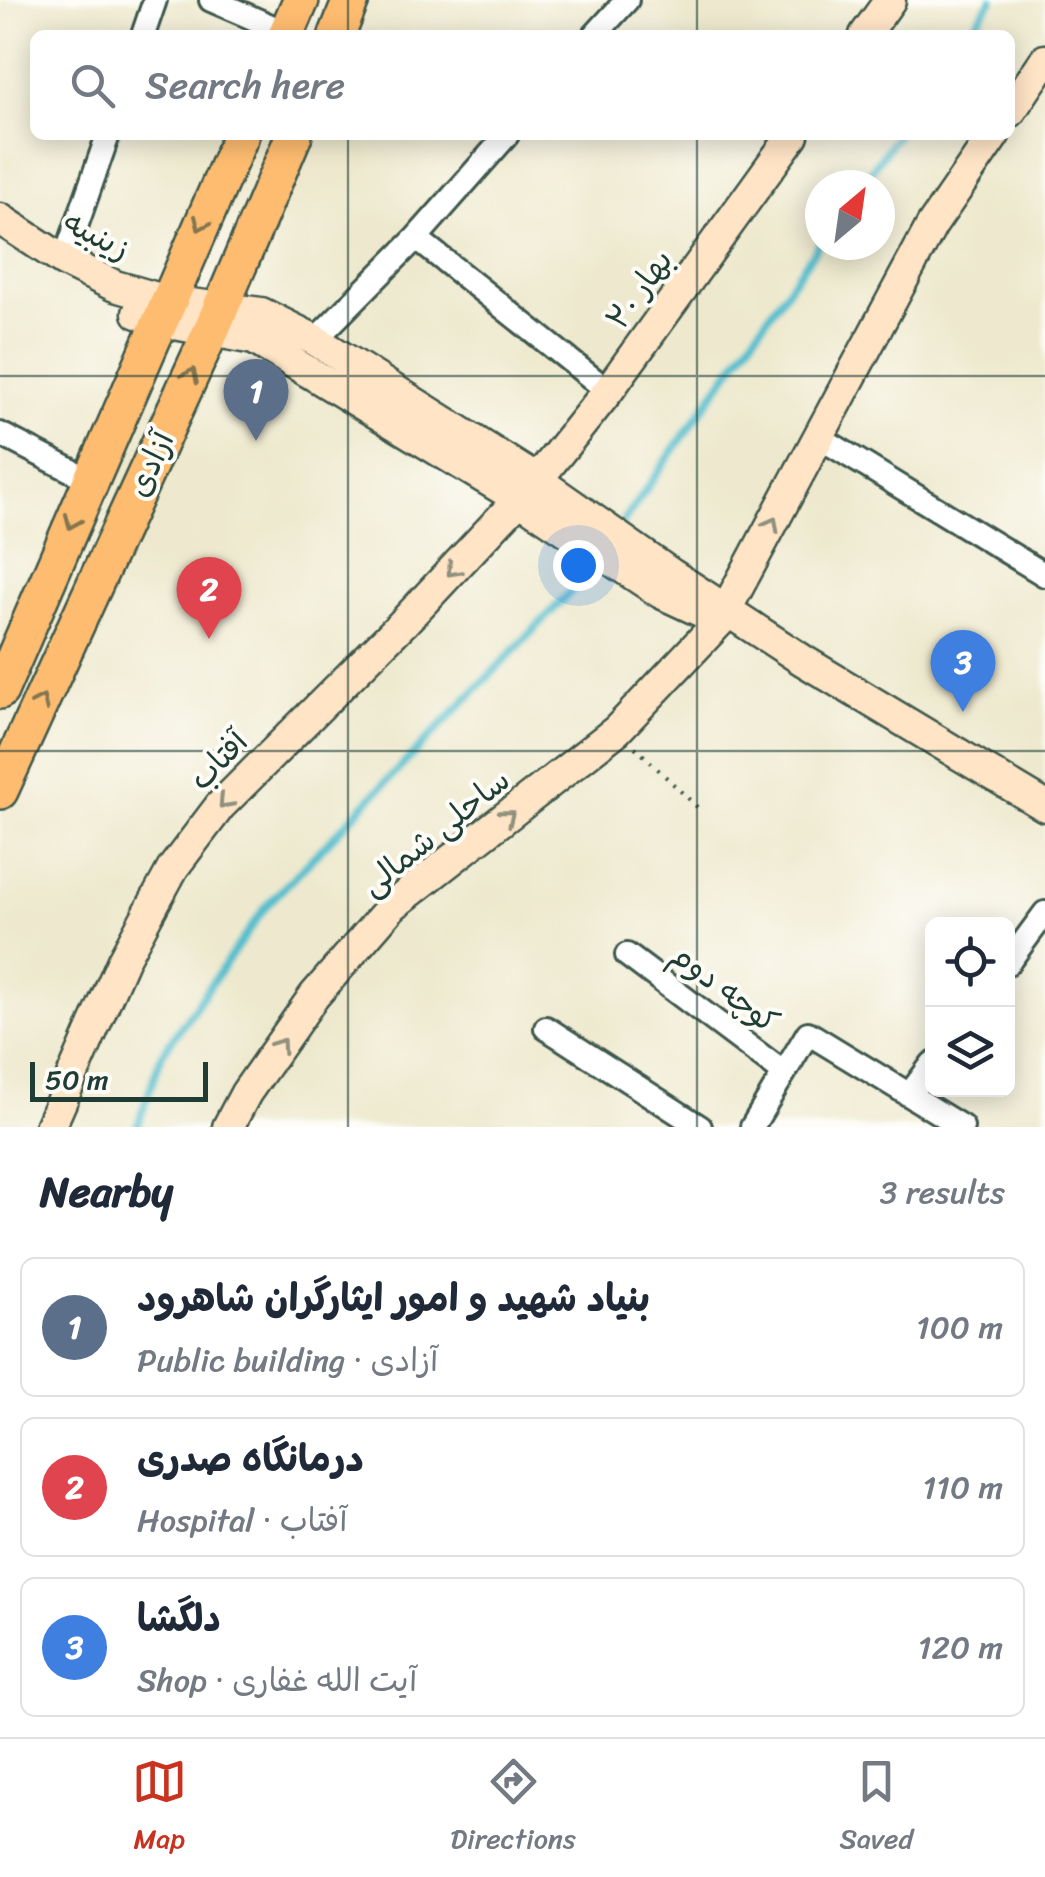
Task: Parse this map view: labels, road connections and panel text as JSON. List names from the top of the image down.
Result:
{
  "streets": {
    "main road": ["آزادی"],
    "street": [
      "زینبیه",
      "بهار ۲۰",
      "آفتاب",
      "ساحلی شمالی",
      "کوچه دوم"
    ]
  },
  "crossings": [
    ["زینبیه", "آزادی"],
    ["بهار ۲۰", "آفتاب"]
  ],
  "one_way": ["آفتاب", "ساحلی شمالی"],
  "scale_bar": "50 m",
  "north": "top right",
  "page": {
    "search": "Search here",
    "pins": ["1", "2", "3"],
    "scale": "50 m",
    "heading": ["Nearby", "3 results"],
    "list": [
      {
        "mark": "1",
        "name": "بنیاد شهید و امور ایثارگران شاهرود",
        "note": "Public building · آزادی",
        "value": "100 m"
      },
      {
        "mark": "2",
        "name": "درمانگاه صدری",
        "note": "Hospital · آفتاب",
        "value": "110 m"
      },
      {
        "mark": "3",
        "name": "دلگشا",
        "note": "Shop · آیت الله غفاری",
        "value": "120 m"
      }
    ],
    "nav": ["Map", "Directions", "Saved"]
  }
}
